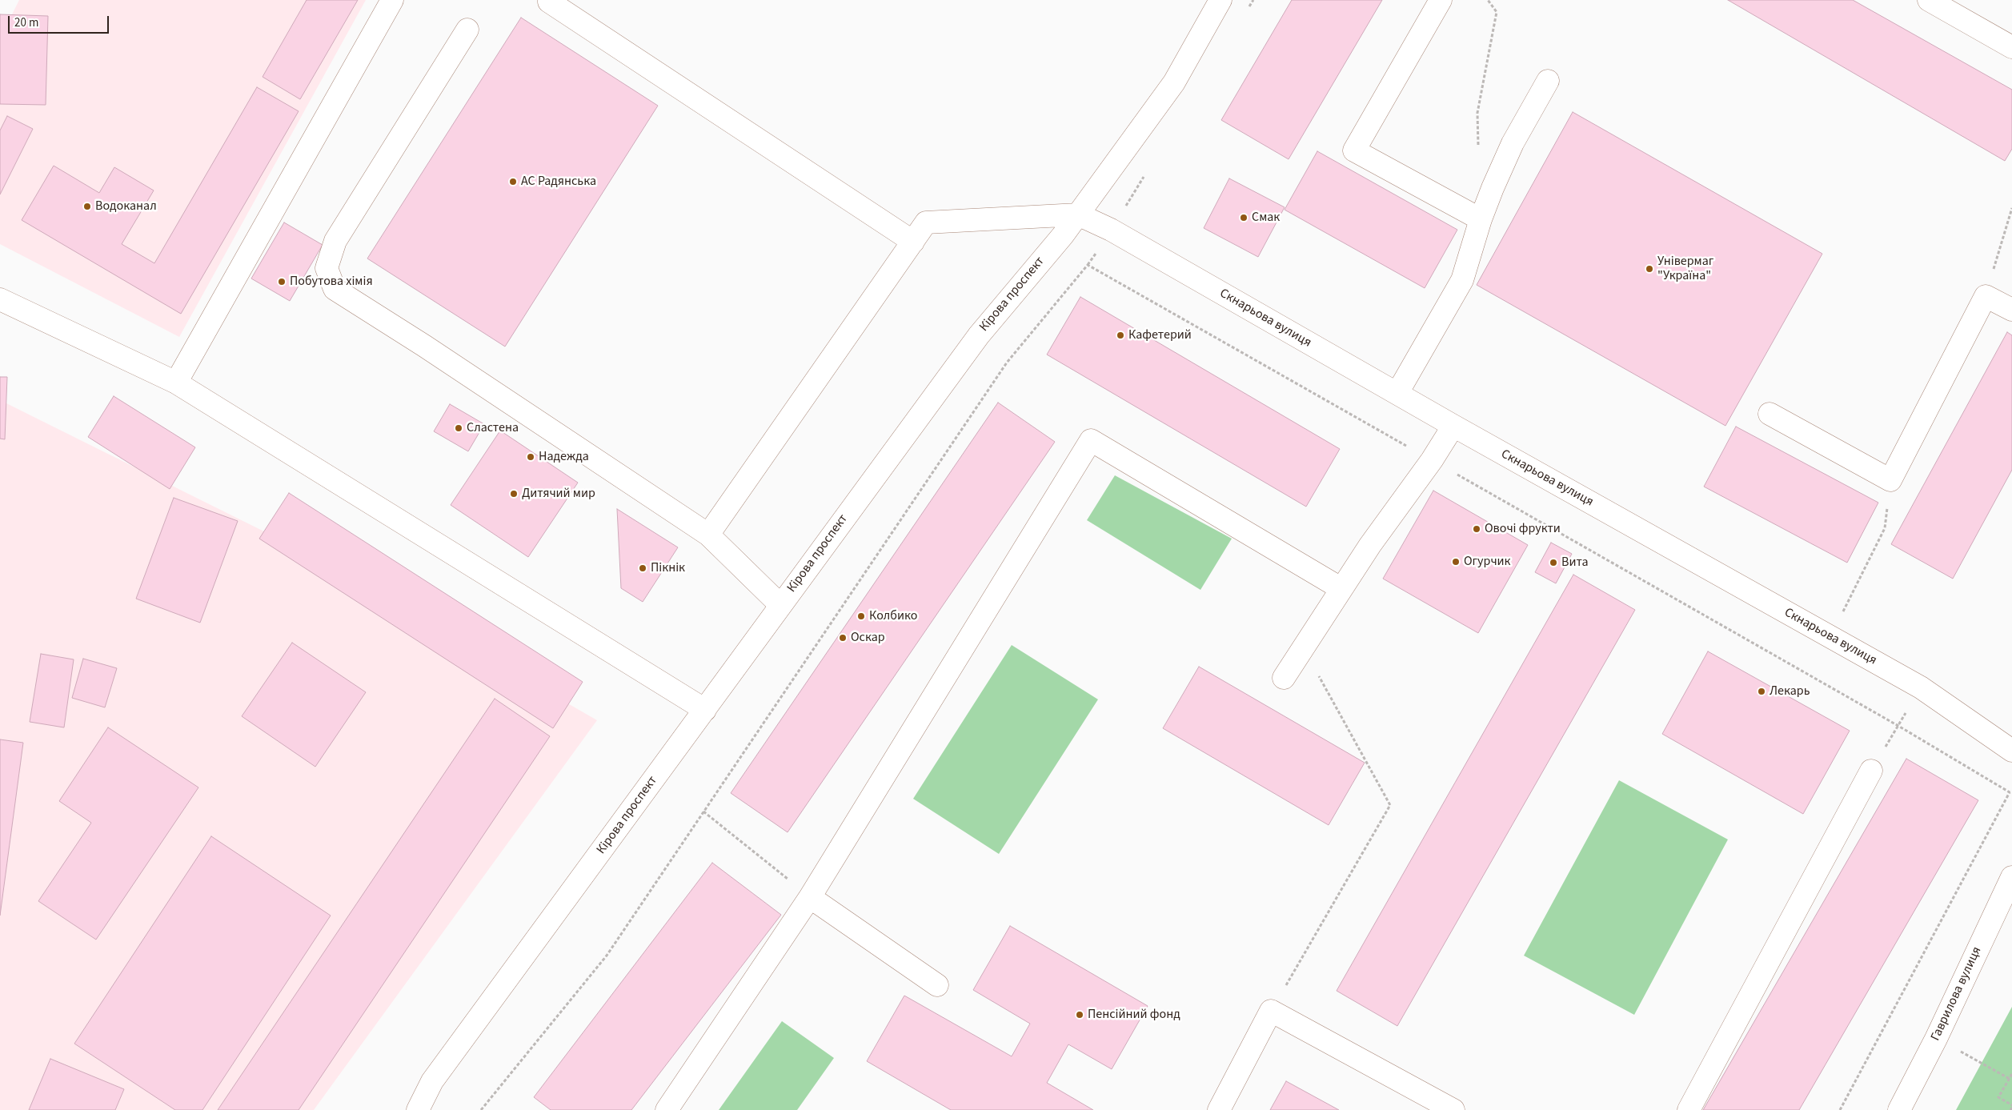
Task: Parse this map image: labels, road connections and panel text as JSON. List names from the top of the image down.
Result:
{
  "streets": {
    "street": ["Кірова проспект", "Скнарьова вулиця", "Гаврилова вулиця"]
  },
  "crossings": [
    ["Кірова проспект", "Скнарьова вулиця"]
  ],
  "places": [
    "АС Радянська",
    "Водоканал",
    "Смак",
    "Універмаг \"Україна\"",
    "Побутова хімія",
    "Кафетерий",
    "Сластена",
    "Надежда",
    "Дитячий мир",
    "Овочі фрукти",
    "Огурчик",
    "Вита",
    "Пікнік",
    "Колбико",
    "Оскар",
    "Лекарь",
    "Пенсійний фонд"
  ],
  "scale_bar": "20 m"
}
